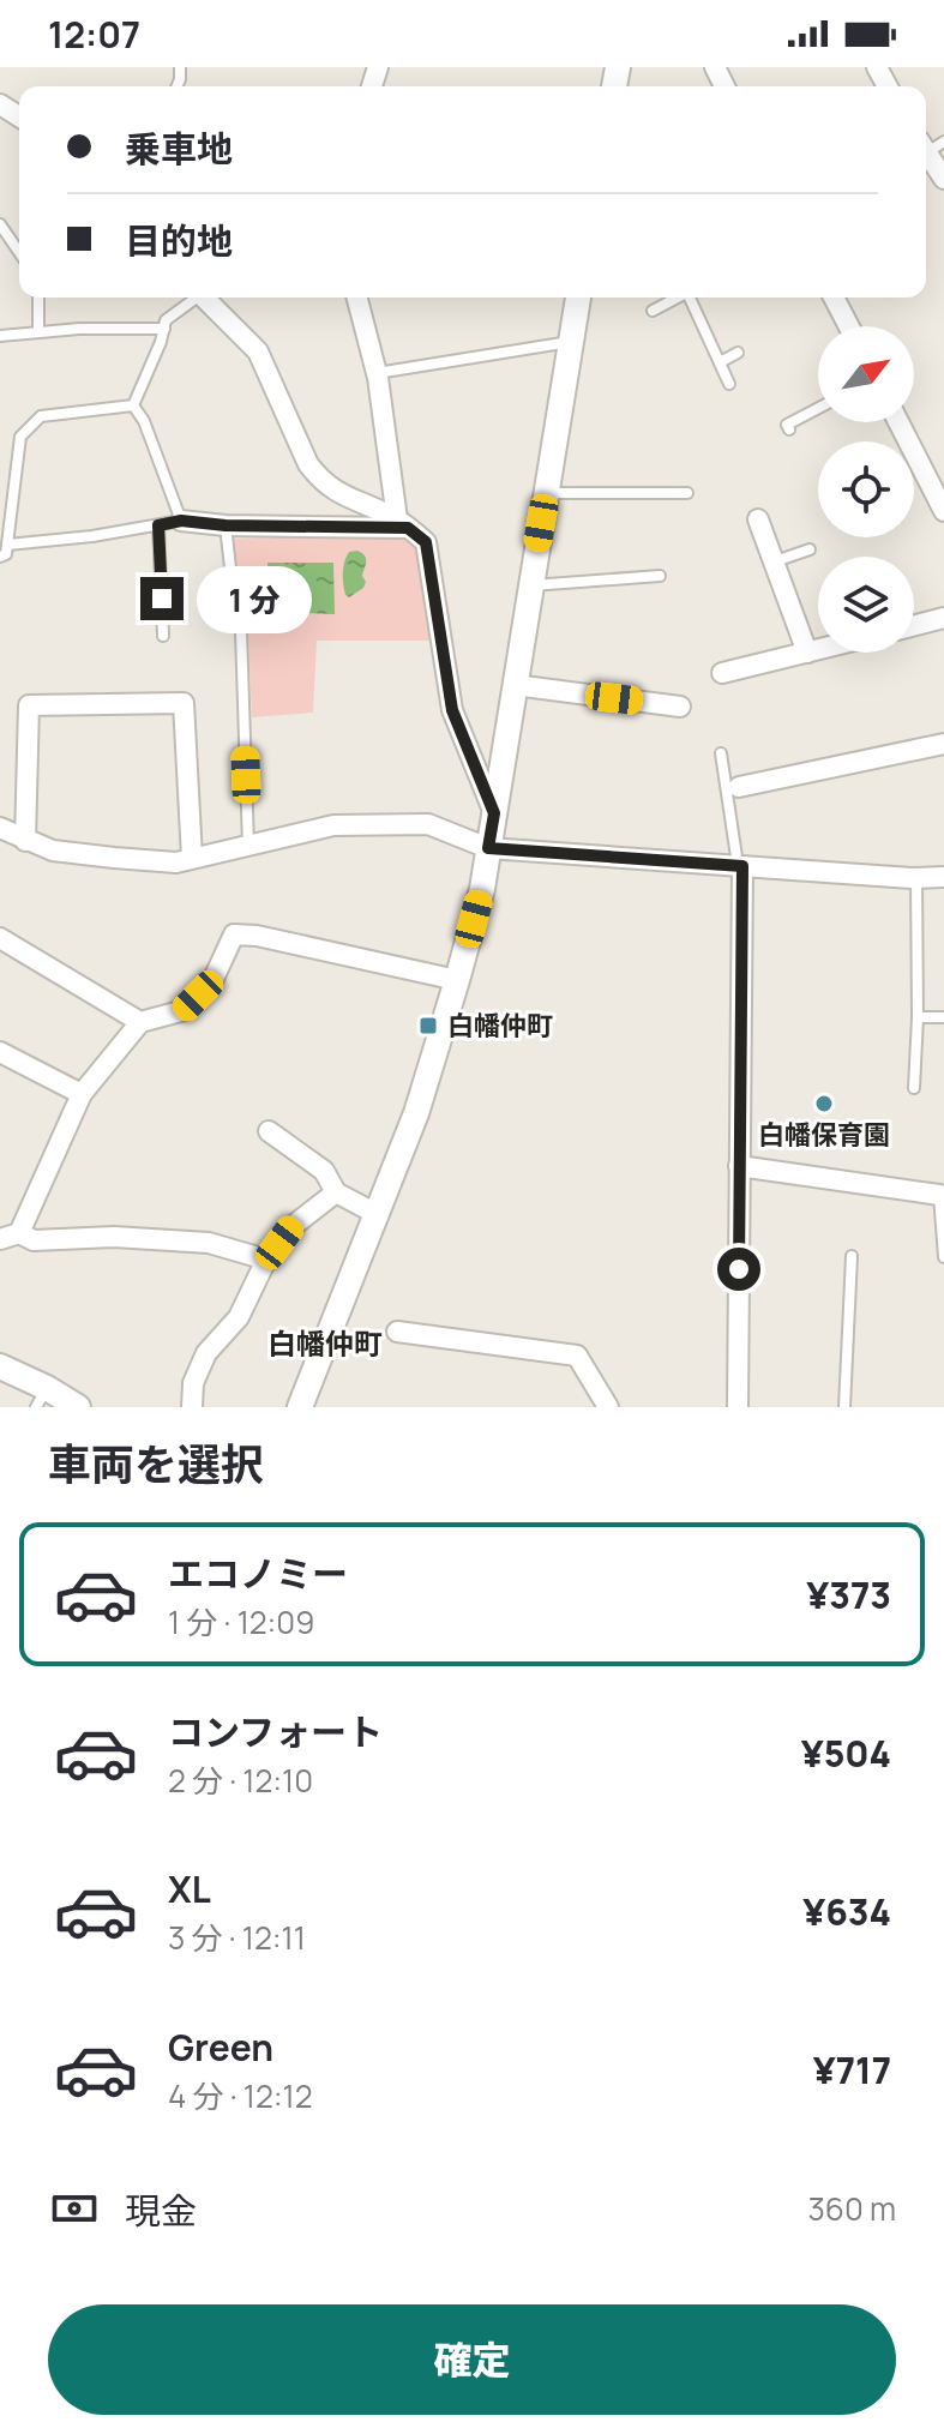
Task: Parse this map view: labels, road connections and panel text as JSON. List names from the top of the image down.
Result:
{
  "districts": ["白幡仲町"],
  "places": {
    "transit": ["白幡仲町"],
    "other": ["白幡保育園"]
  },
  "north": "top right",
  "page": {
    "status": "12:07",
    "banner": ["乗車地", "目的地"],
    "bubble": "1 分",
    "heading": "車両を選択",
    "list": [
      {
        "name": "エコノミー",
        "note": "1 分 · 12:09",
        "value": "¥373"
      },
      {
        "name": "コンフォート",
        "note": "2 分 · 12:10",
        "value": "¥504"
      },
      {
        "name": "XL",
        "note": "3 分 · 12:11",
        "value": "¥634"
      },
      {
        "name": "Green",
        "note": "4 分 · 12:12",
        "value": "¥717"
      }
    ],
    "pay": ["現金", "360 m"],
    "buttons": "確定"
  }
}
